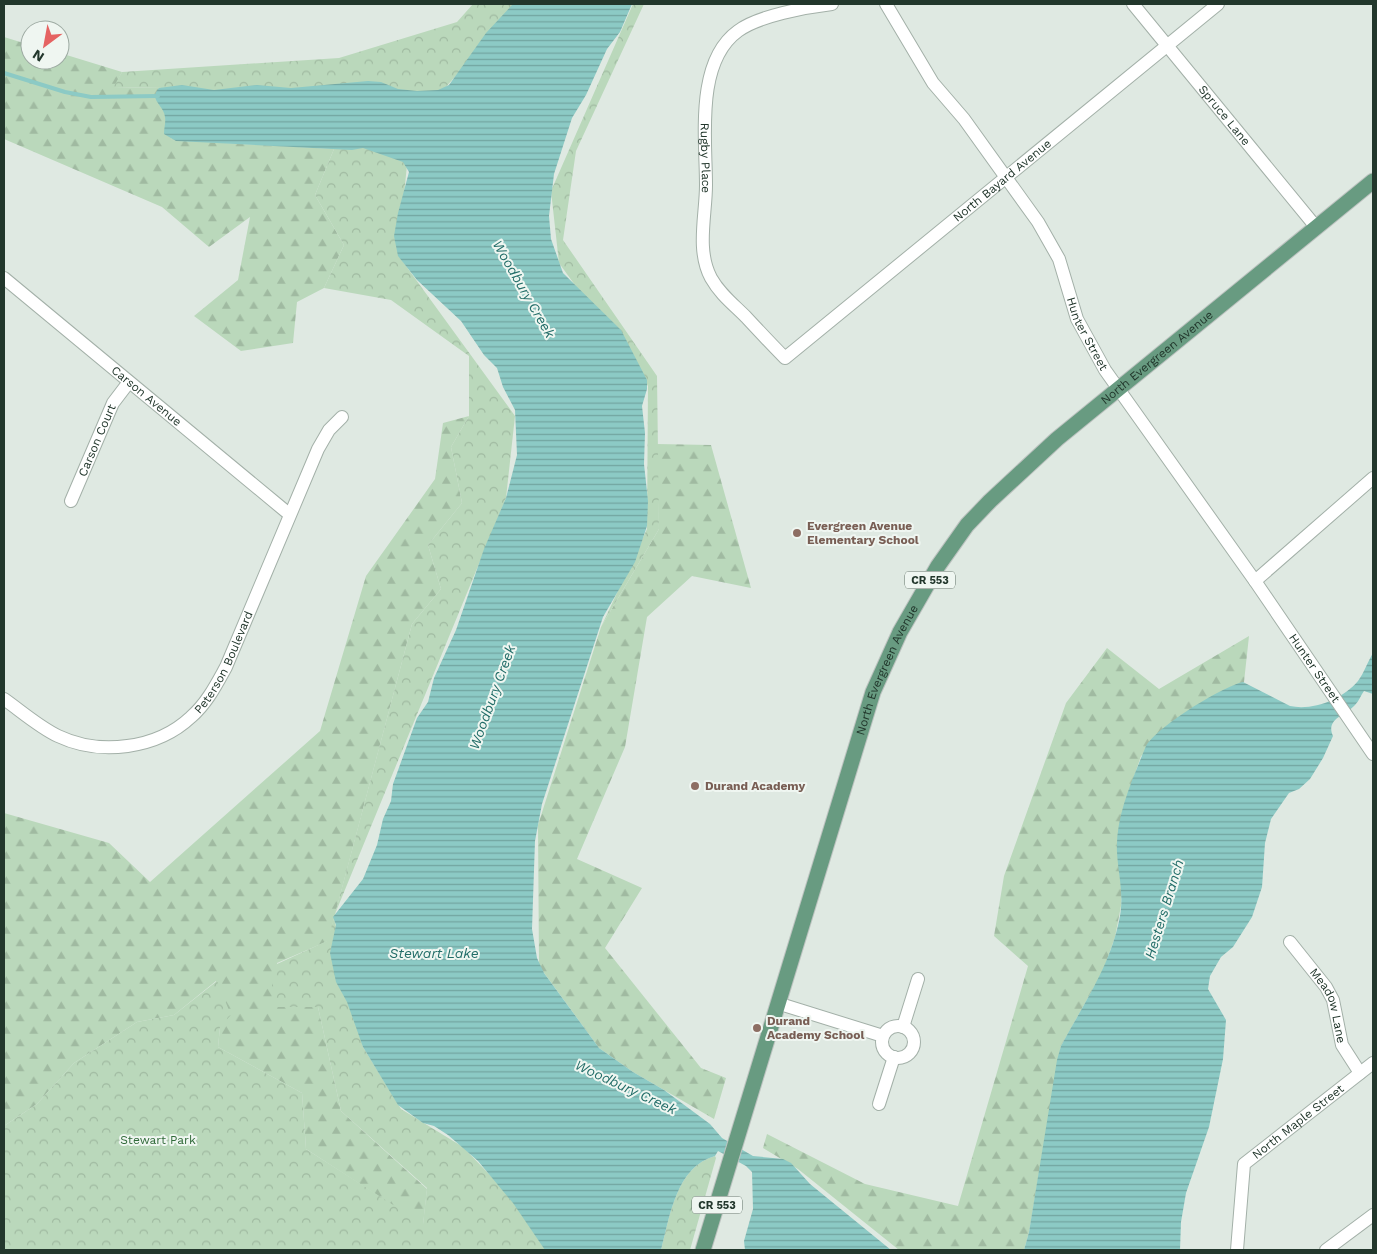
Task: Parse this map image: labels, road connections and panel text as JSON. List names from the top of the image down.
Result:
{
  "streets": {
    "main road": ["North Evergreen Avenue", "CR 553"],
    "street": [
      "Spruce Lane",
      "Rugby Place",
      "North Bayard Avenue",
      "Hunter Street",
      "Carson Avenue",
      "Carson Court",
      "Peterson Boulevard",
      "Meadow Lane",
      "North Maple Street"
    ]
  },
  "crossings": [
    ["Spruce Lane", "North Bayard Avenue"],
    ["Spruce Lane", "North Evergreen Avenue"],
    ["Rugby Place", "North Bayard Avenue"],
    ["North Bayard Avenue", "Hunter Street"],
    ["Hunter Street", "North Evergreen Avenue"],
    ["Carson Avenue", "Carson Court"],
    ["Carson Avenue", "Peterson Boulevard"],
    ["Meadow Lane", "North Maple Street"]
  ],
  "water": ["Woodbury Creek", "Hesters Branch", "Stewart Lake"],
  "parks": ["Stewart Park"],
  "places": ["Evergreen Avenue Elementary School", "Durand Academy", "Durand Academy School"],
  "north": "bottom left"
}
